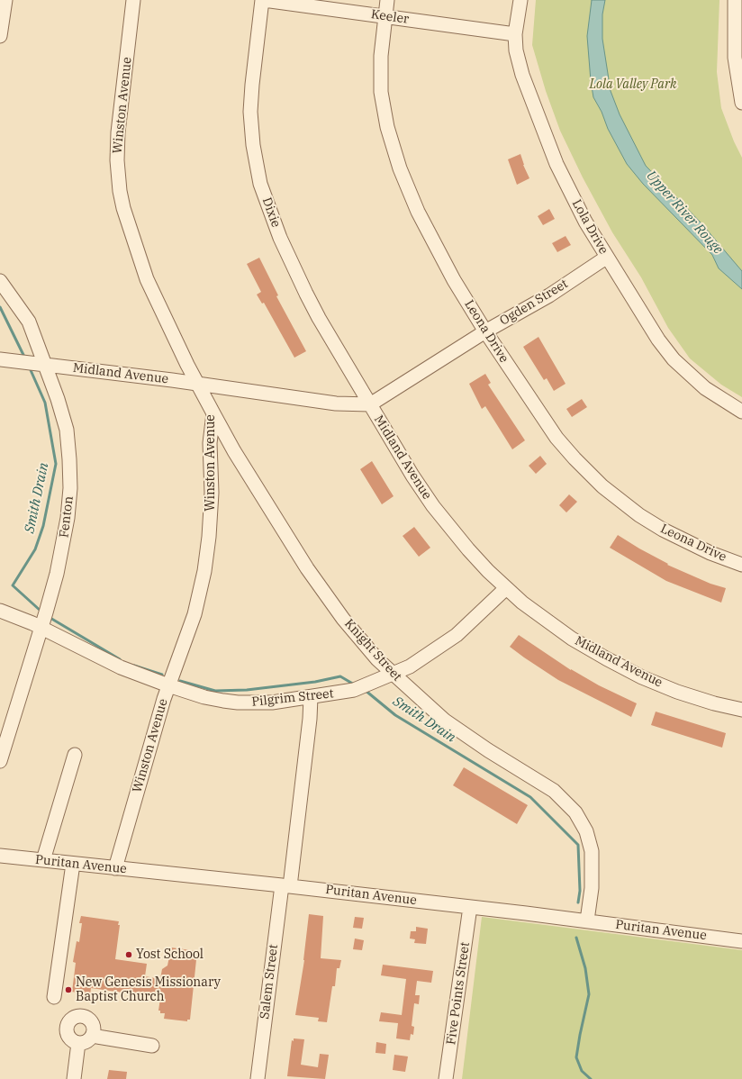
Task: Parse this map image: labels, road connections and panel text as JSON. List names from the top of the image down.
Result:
{
  "streets": {
    "street": [
      "Keeler",
      "Winston Avenue",
      "Dixie",
      "Lola Drive",
      "Ogden Street",
      "Leona Drive",
      "Midland Avenue",
      "Fenton",
      "Knight Street",
      "Pilgrim Street",
      "Puritan Avenue",
      "Salem Street",
      "Five Points Street"
    ]
  },
  "crossings": [
    ["Keeler", "Dixie"],
    ["Keeler", "Lola Drive"],
    ["Keeler", "Leona Drive"],
    ["Winston Avenue", "Midland Avenue"],
    ["Winston Avenue", "Knight Street"],
    ["Winston Avenue", "Pilgrim Street"],
    ["Winston Avenue", "Puritan Avenue"],
    ["Dixie", "Ogden Street"],
    ["Dixie", "Midland Avenue"],
    ["Lola Drive", "Ogden Street"],
    ["Ogden Street", "Leona Drive"],
    ["Ogden Street", "Midland Avenue"],
    ["Midland Avenue", "Fenton"],
    ["Midland Avenue", "Pilgrim Street"],
    ["Fenton", "Pilgrim Street"],
    ["Knight Street", "Pilgrim Street"],
    ["Knight Street", "Puritan Avenue"],
    ["Pilgrim Street", "Salem Street"],
    ["Puritan Avenue", "Salem Street"],
    ["Puritan Avenue", "Five Points Street"]
  ],
  "water": ["Upper River Rouge", "Smith Drain"],
  "parks": ["Lola Valley Park"],
  "places": ["Yost School", "New Genesis Missionary Baptist Church"]
}
